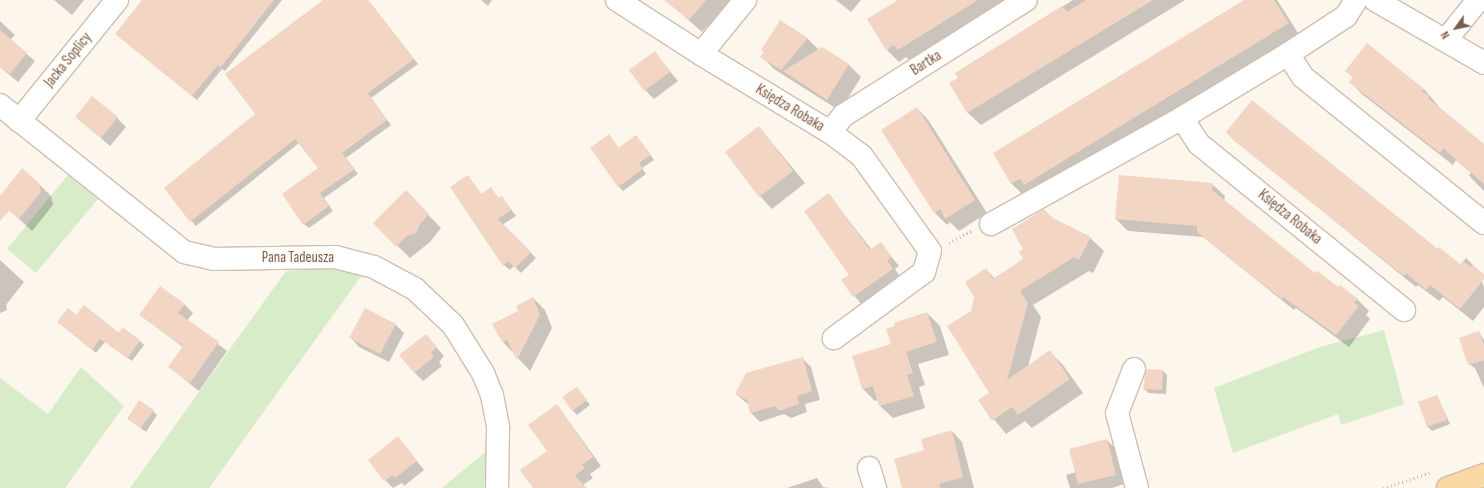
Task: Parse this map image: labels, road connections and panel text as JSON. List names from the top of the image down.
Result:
{
  "streets": {
    "street": [
      "Jacka Soplicy",
      "Bartka",
      "Księdza Robaka",
      "Pana Tadeusza"
    ]
  },
  "crossings": [
    ["Jacka Soplicy", "Pana Tadeusza"],
    ["Bartka", "Księdza Robaka"]
  ],
  "north": "bottom left"
}
